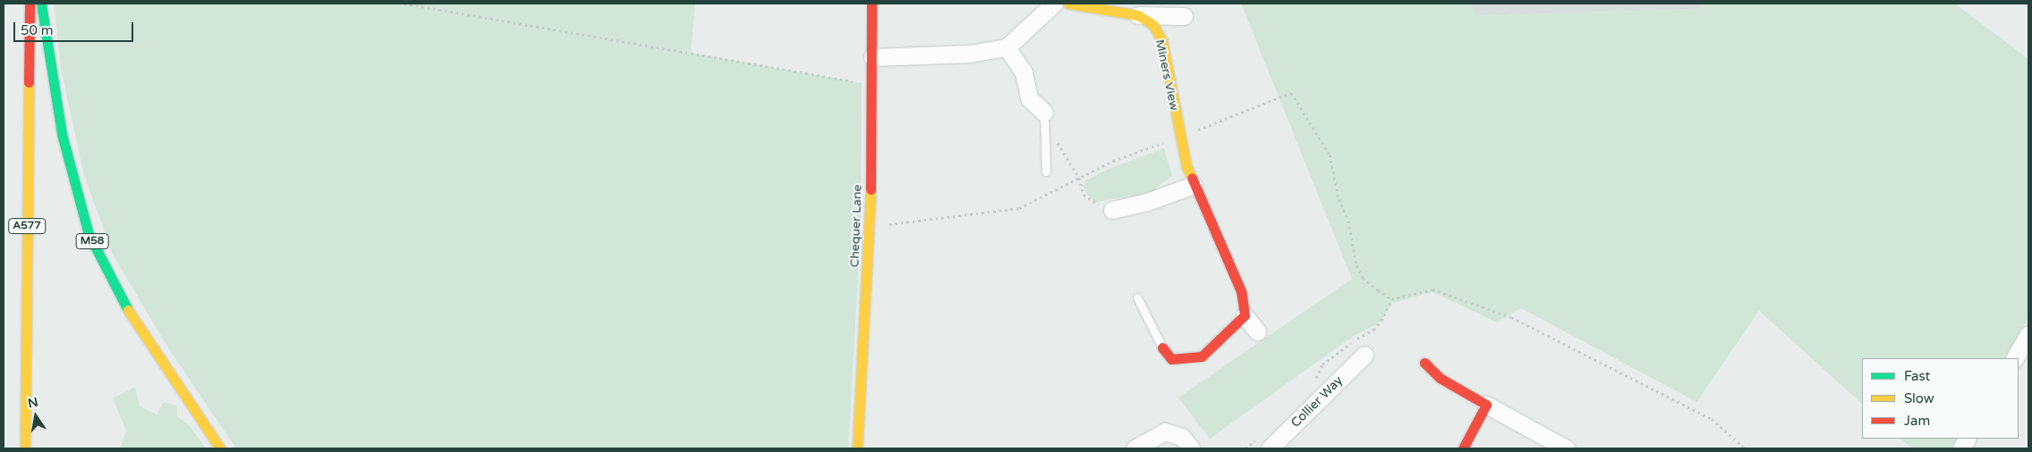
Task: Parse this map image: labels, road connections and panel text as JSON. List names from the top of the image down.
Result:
{
  "streets": {
    "main road": [
      "Miners View",
      "A577",
      "Chequer Lane",
      "M58"
    ],
    "street": ["Collier Way"]
  },
  "legend": ["Fast", "Slow", "Jam"],
  "scale_bar": "50 m",
  "north": "top"
}
